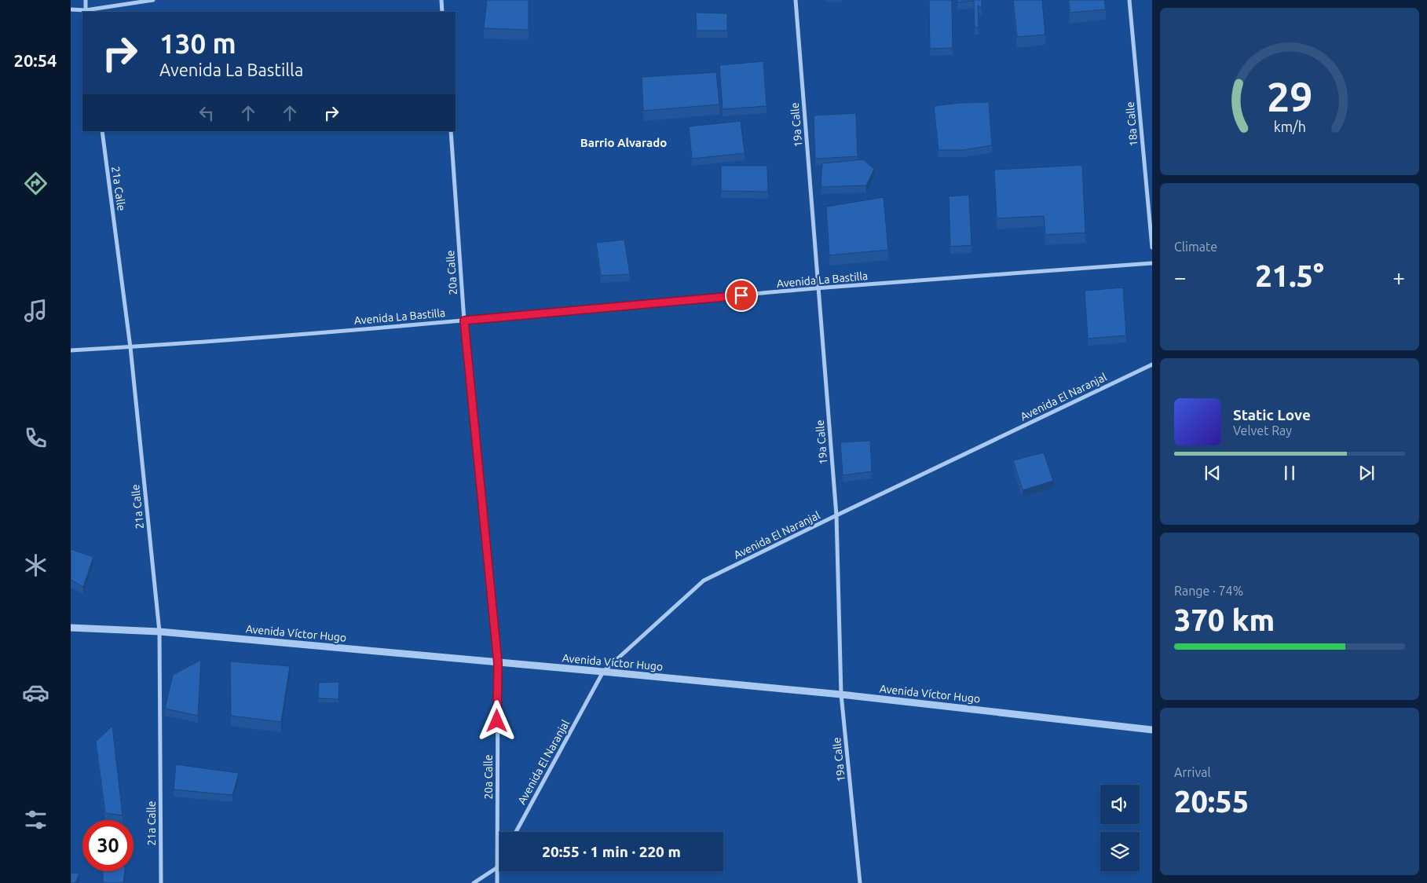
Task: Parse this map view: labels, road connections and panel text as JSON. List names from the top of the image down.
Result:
{
  "streets": {
    "street": [
      "18a Calle",
      "19a Calle",
      "21a Calle",
      "20a Calle",
      "Avenida La Bastilla",
      "Avenida El Naranjal",
      "Avenida Víctor Hugo"
    ]
  },
  "crossings": [
    ["19a Calle", "Avenida La Bastilla"],
    ["19a Calle", "Avenida El Naranjal"],
    ["19a Calle", "Avenida Víctor Hugo"],
    ["21a Calle", "Avenida La Bastilla"],
    ["21a Calle", "Avenida Víctor Hugo"],
    ["20a Calle", "Avenida La Bastilla"],
    ["20a Calle", "Avenida Víctor Hugo"],
    ["Avenida El Naranjal", "Avenida Víctor Hugo"]
  ],
  "districts": ["Barrio Alvarado"],
  "page": {
    "tabs": "20:54",
    "turn": ["130 m", "Avenida La Bastilla"],
    "tile": [
      "Climate",
      ["Range · 74%", "370 km"],
      ["Arrival", "20:55"]
    ],
    "heat": ["−", "21.5°", "+"],
    "song": ["Static Love", "Velvet Ray"],
    "limit": "30",
    "trip": "20:55 · 1 min · 220 m",
    "gauge": ["29", "km/h"]
  }
}
